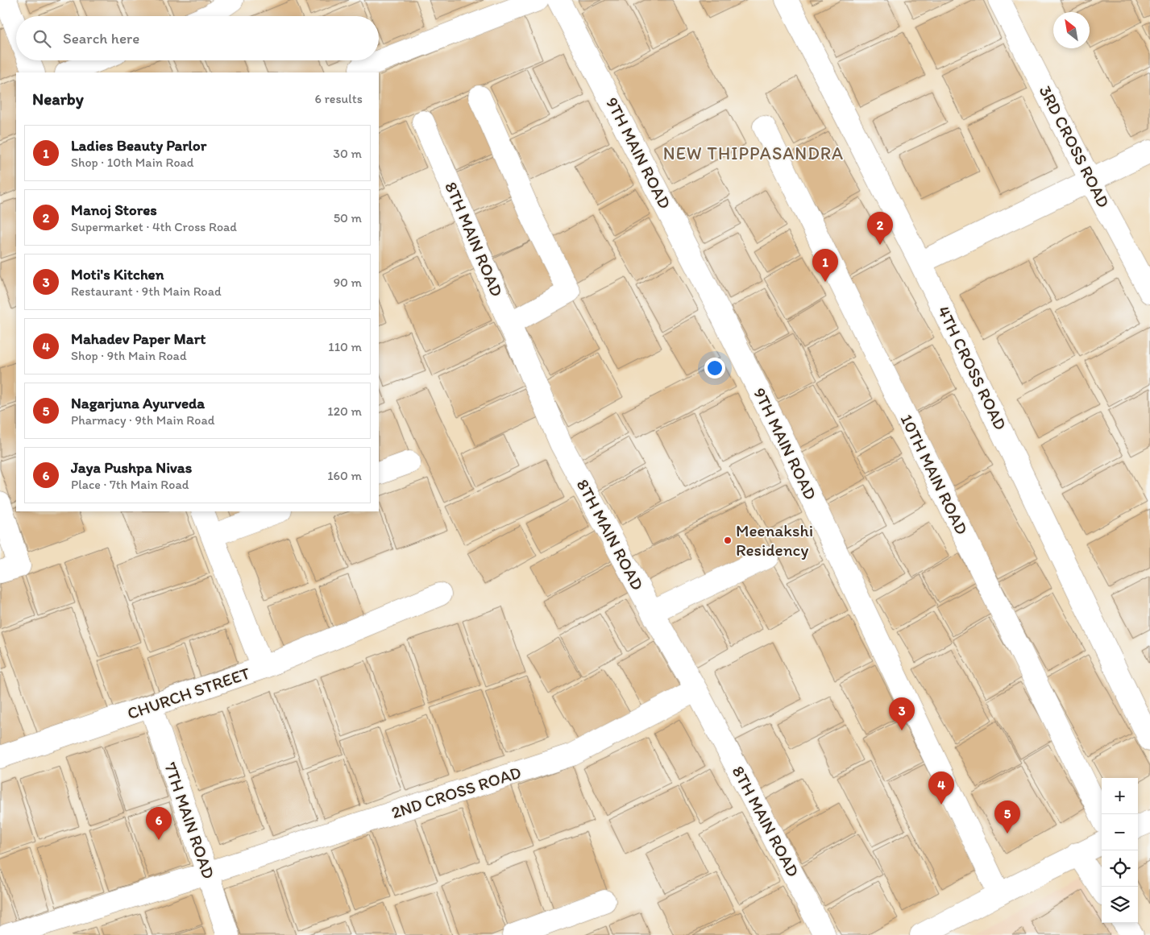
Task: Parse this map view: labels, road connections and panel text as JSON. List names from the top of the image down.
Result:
{
  "streets": {
    "street": [
      "3RD CROSS ROAD",
      "9TH MAIN ROAD",
      "8TH MAIN ROAD",
      "4TH CROSS ROAD",
      "10TH MAIN ROAD",
      "CHURCH STREET",
      "2ND CROSS ROAD",
      "7TH MAIN ROAD"
    ]
  },
  "crossings": [
    ["8TH MAIN ROAD", "2ND CROSS ROAD"],
    ["CHURCH STREET", "7TH MAIN ROAD"],
    ["2ND CROSS ROAD", "7TH MAIN ROAD"]
  ],
  "districts": ["NEW THIPPASANDRA"],
  "places": ["Meenakshi Residency"],
  "north": "top left",
  "page": {
    "search": "Search here",
    "heading": ["Nearby", "6 results"],
    "list": [
      {
        "mark": "1",
        "name": "Ladies Beauty Parlor",
        "note": "Shop · 10th Main Road",
        "value": "30 m"
      },
      {
        "mark": "2",
        "name": "Manoj Stores",
        "note": "Supermarket · 4th Cross Road",
        "value": "50 m"
      },
      {
        "mark": "3",
        "name": "Moti's Kitchen",
        "note": "Restaurant · 9th Main Road",
        "value": "90 m"
      },
      {
        "mark": "4",
        "name": "Mahadev Paper Mart",
        "note": "Shop · 9th Main Road",
        "value": "110 m"
      },
      {
        "mark": "5",
        "name": "Nagarjuna Ayurveda",
        "note": "Pharmacy · 9th Main Road",
        "value": "120 m"
      },
      {
        "mark": "6",
        "name": "Jaya Pushpa Nivas",
        "note": "Place · 7th Main Road",
        "value": "160 m"
      }
    ],
    "pins": [
      "2",
      "1",
      "3",
      "4",
      "5",
      "6"
    ],
    "map_buttons": ["+", "−"]
  }
}
